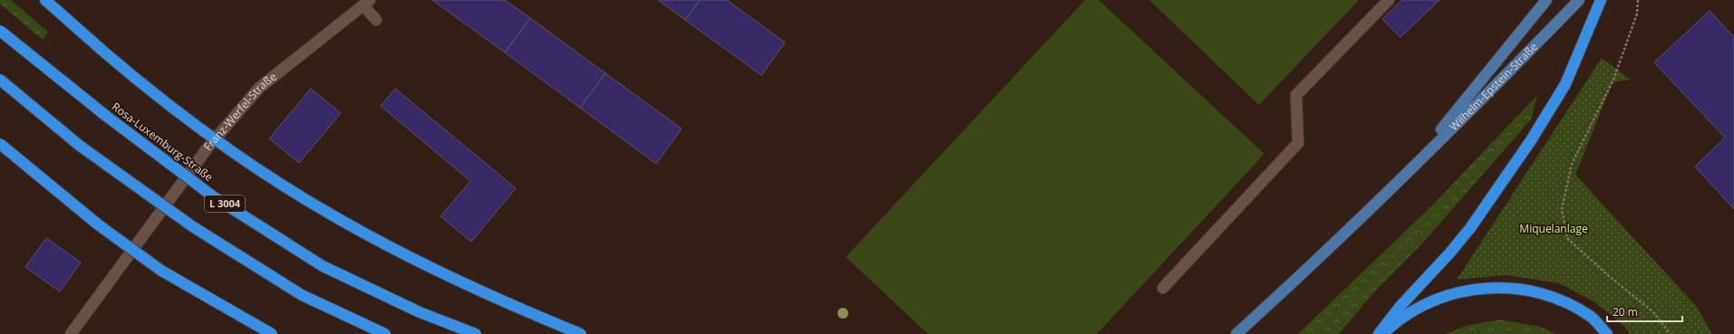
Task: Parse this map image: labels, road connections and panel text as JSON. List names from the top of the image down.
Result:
{
  "streets": {
    "highway": ["Rosa-Luxemburg-Straße", "L 3004"],
    "main road": ["Wilhelm-Epstein-Straße"],
    "street": ["Franz-Werfel-Straße"]
  },
  "parks": ["Miquelanlage"],
  "scale_bar": "20 m"
}
